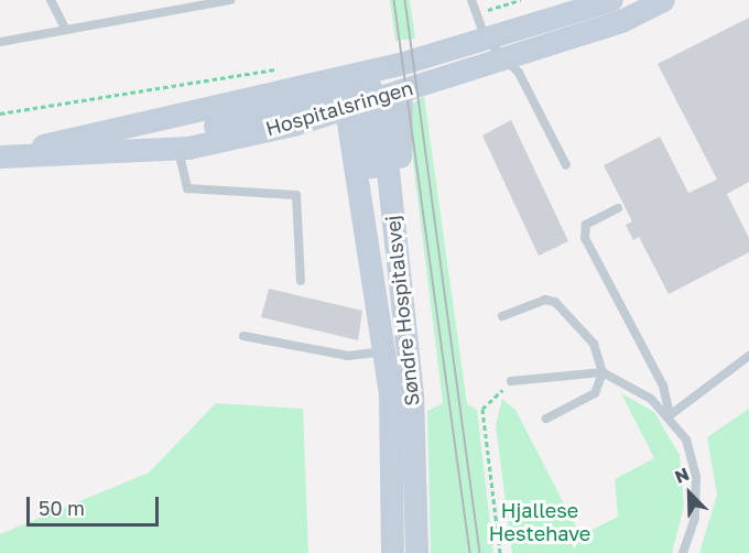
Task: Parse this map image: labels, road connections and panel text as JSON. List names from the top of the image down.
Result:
{
  "streets": {
    "street": ["Hospitalsringen", "Søndre Hospitalsvej"]
  },
  "crossings": [
    ["Hospitalsringen", "Søndre Hospitalsvej"]
  ],
  "parks": ["Hjallese Hestehave"],
  "scale_bar": "50 m",
  "north": "top left"
}
